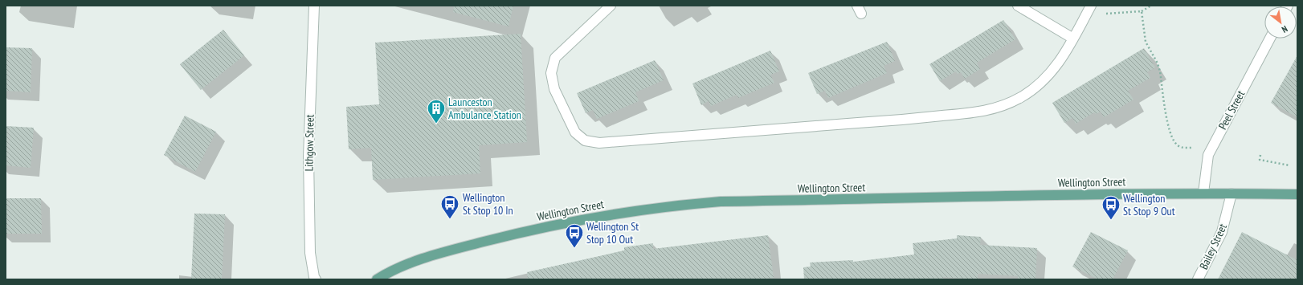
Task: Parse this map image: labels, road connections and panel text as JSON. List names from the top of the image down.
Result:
{
  "streets": {
    "main road": ["Wellington Street"],
    "street": ["Peel Street", "Lithgow Street", "Bailey Street"]
  },
  "crossings": [
    ["Peel Street", "Wellington Street"],
    ["Wellington Street", "Bailey Street"]
  ],
  "places": {
    "building": ["Launceston Ambulance Station"],
    "bus stop": ["Wellington St Stop 10 In", "Wellington St Stop 9 Out", "Wellington St Stop 10 Out"]
  },
  "north": "bottom right"
}
